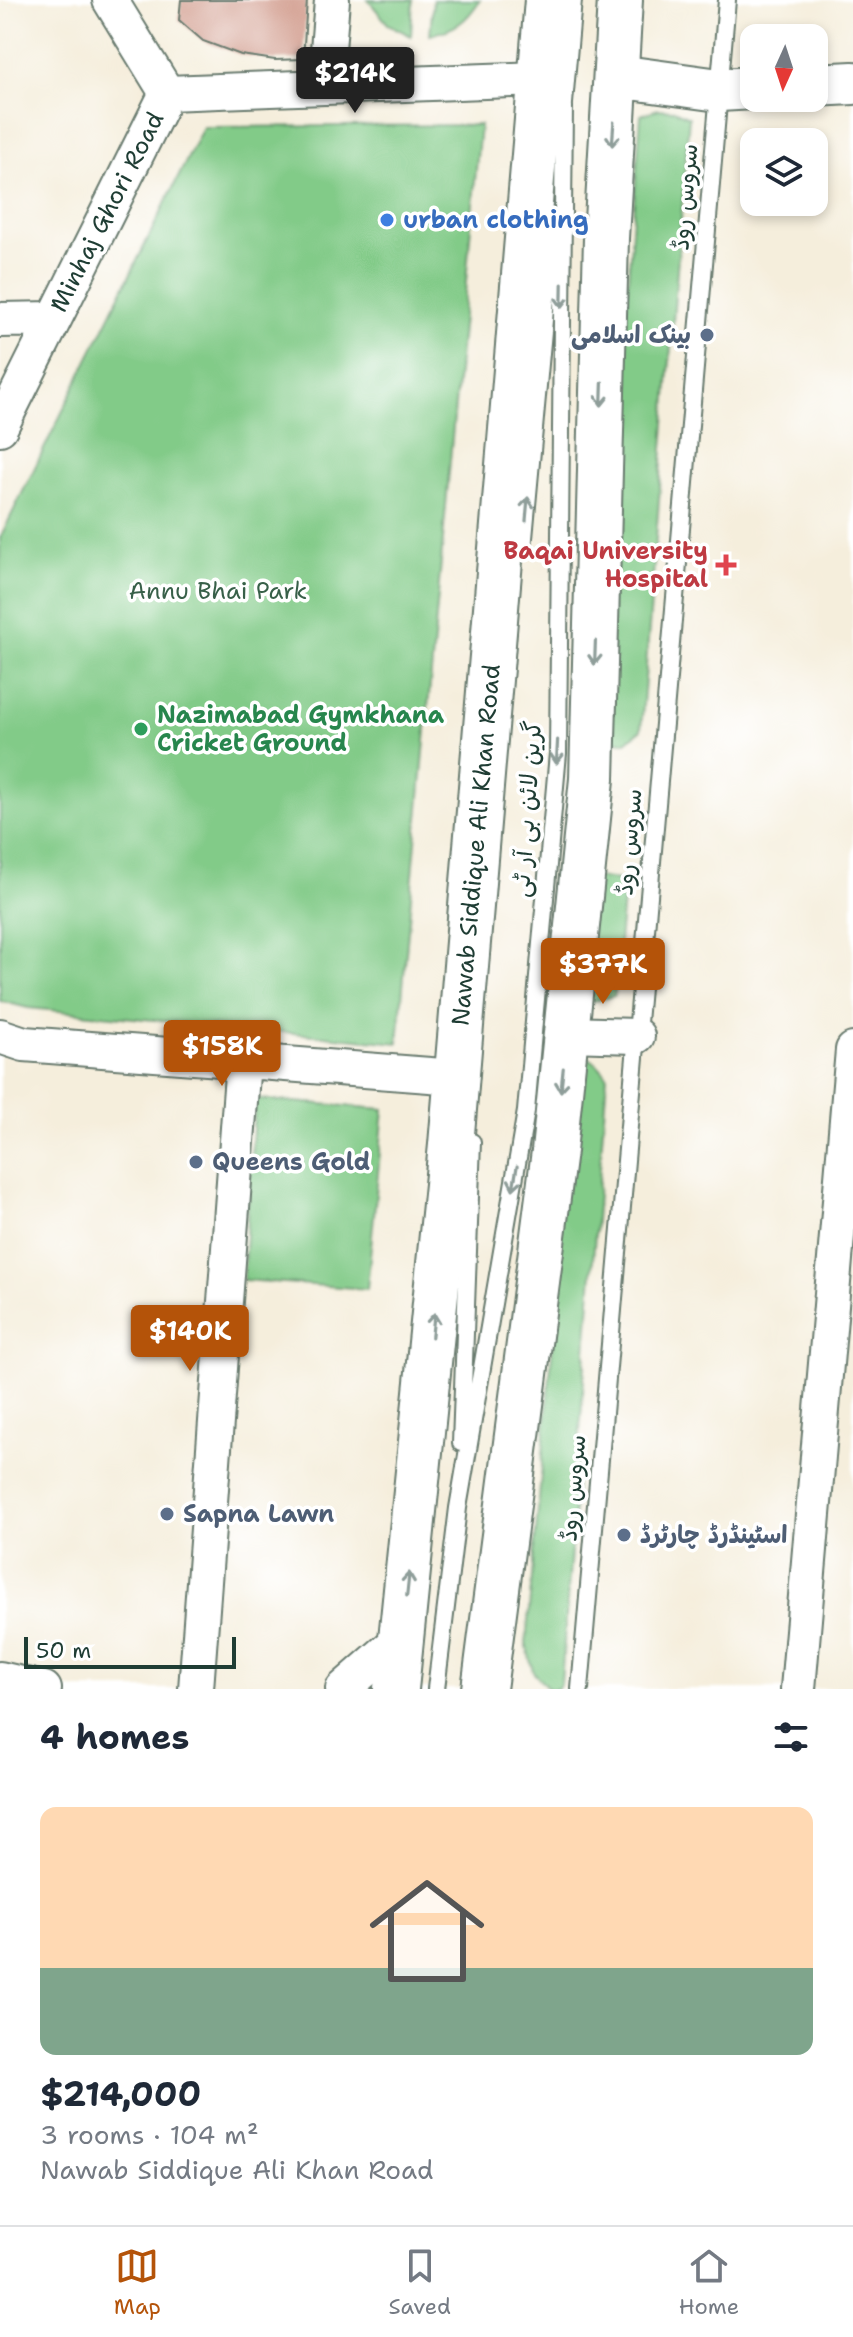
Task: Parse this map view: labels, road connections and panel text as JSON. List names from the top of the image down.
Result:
{
  "streets": {
    "main road": ["Nawab Siddique Ali Khan Road"],
    "street": ["Minhaj Ghori Road"],
    "lane": ["سروس روڈ", "گرین لائن بی آر ٹی"]
  },
  "crossings": [
    ["گرین لائن بی آر ٹی", "Nawab Siddique Ali Khan Road"]
  ],
  "parks": ["Annu Bhai Park"],
  "places": {
    "other": [
      "urban clothing",
      "بینک اسلامی",
      "Nazimabad Gymkhana Cricket Ground",
      "Queens Gold",
      "Sapna Lawn",
      "اسٹینڈرڈ چارٹرڈ"
    ],
    "health": ["Baqai University Hospital"]
  },
  "scale_bar": "50 m",
  "north": "bottom",
  "page": {
    "price": [
      "$214K",
      "$377K",
      "$158K",
      "$140K"
    ],
    "scale": "50 m",
    "heading": "4 homes",
    "list": [
      {
        "name": "$214,000",
        "note": "3 rooms · 104 m² · Nawab Siddique Ali Khan Road"
      }
    ],
    "tabs": ["Map", "Saved", "Home"]
  }
}
